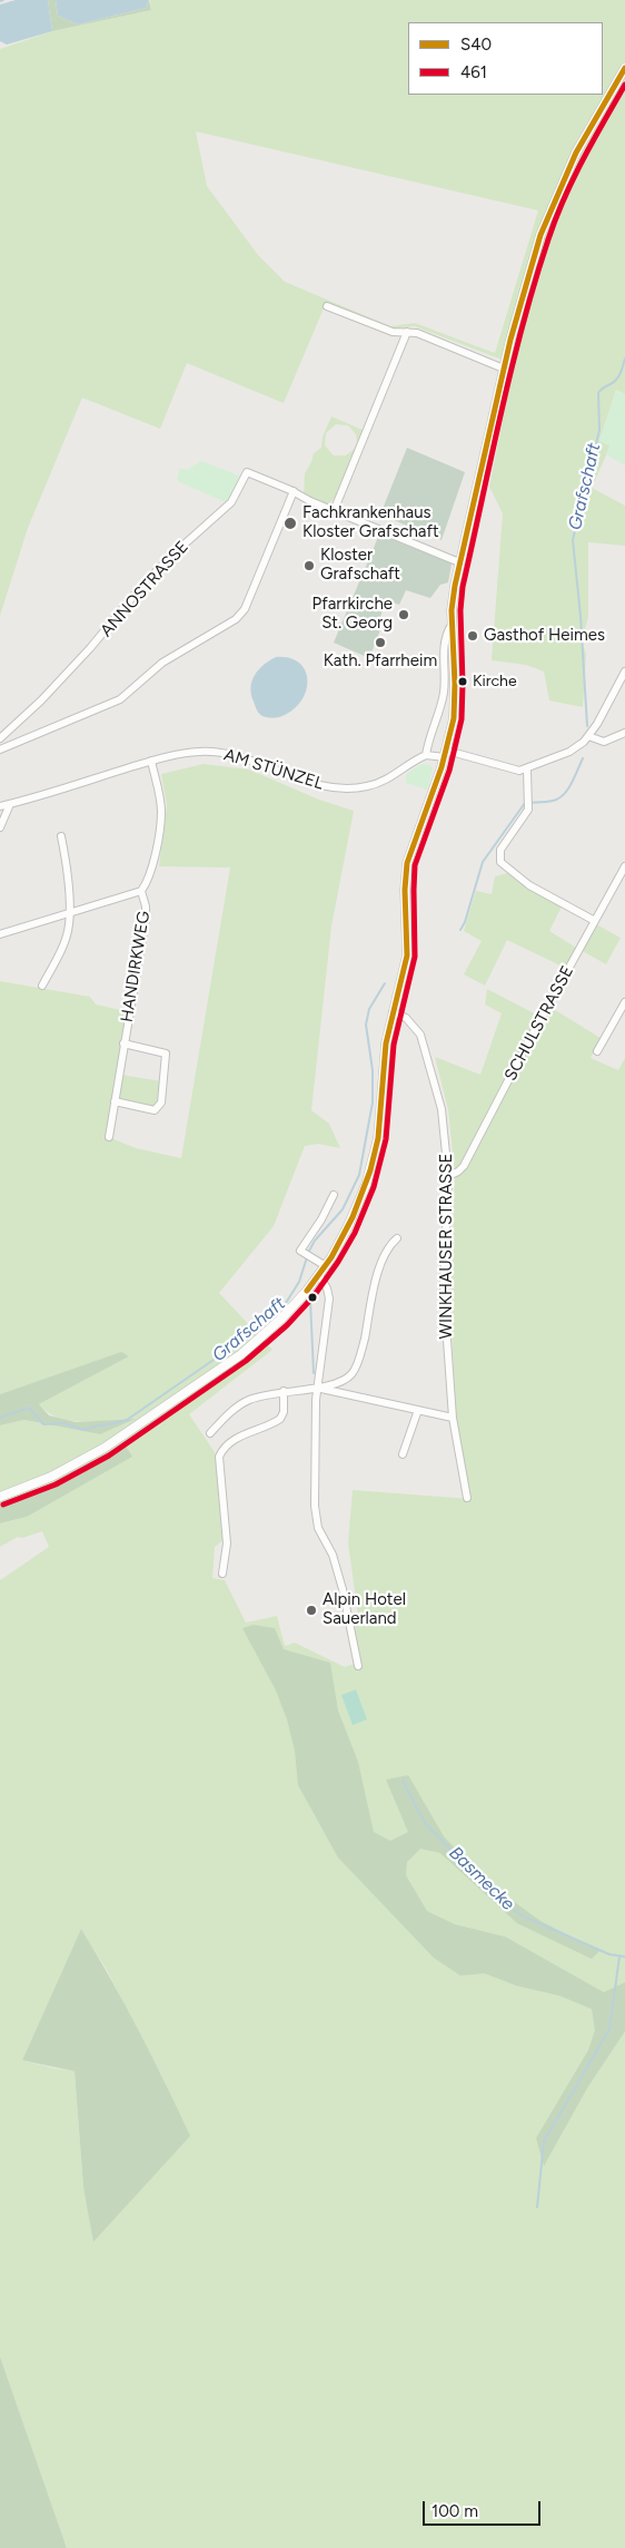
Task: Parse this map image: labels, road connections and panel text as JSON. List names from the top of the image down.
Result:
{
  "streets": {
    "street": [
      "ANNOSTRASSE",
      "AM STÜNZEL",
      "HANDIRKWEG",
      "SCHULSTRASSE",
      "WINKHAUSER STRASSE"
    ]
  },
  "crossings": [
    ["AM STÜNZEL", "HANDIRKWEG"],
    ["SCHULSTRASSE", "WINKHAUSER STRASSE"]
  ],
  "water": ["Grafschaft", "Basmecke"],
  "places": [
    "Fachkrankenhaus Kloster Grafschaft",
    "Kloster Grafschaft",
    "Pfarrkirche St. Georg",
    "Gasthof Heimes",
    "Kath. Pfarrheim",
    "Kirche",
    "Alpin Hotel Sauerland"
  ],
  "lines": ["transit line S40", "transit line 461"],
  "legend": ["S40", "461"],
  "scale_bar": "100 m"
}
